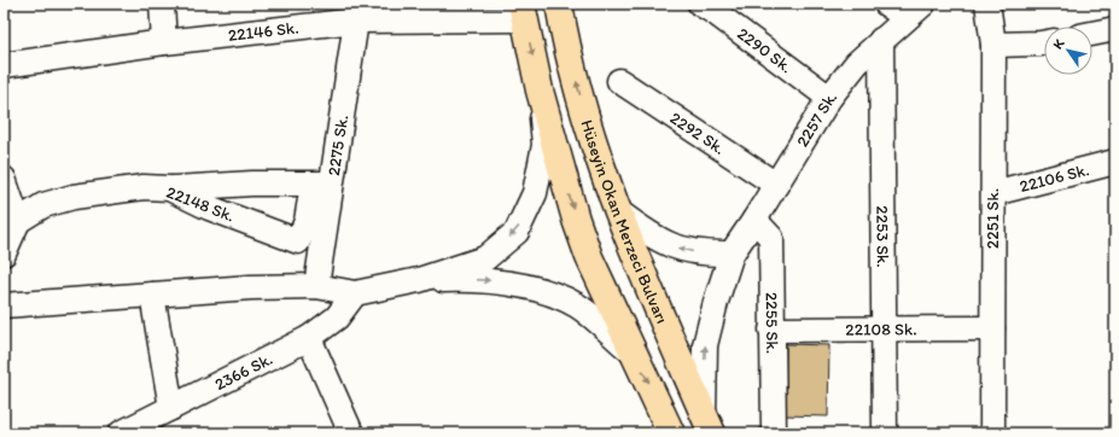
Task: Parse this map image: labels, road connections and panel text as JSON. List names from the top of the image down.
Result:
{
  "streets": {
    "main road": ["Hüseyin Okan Merzeci Bulvarı"],
    "street": [
      "22146 Sk.",
      "2290 Sk.",
      "2257 Sk.",
      "2292 Sk.",
      "2275 Sk.",
      "22106 Sk.",
      "22148 Sk.",
      "2251 Sk.",
      "2253 Sk.",
      "2255 Sk.",
      "22108 Sk.",
      "2366 Sk."
    ]
  },
  "crossings": [
    ["22146 Sk.", "2275 Sk."],
    ["2290 Sk.", "2257 Sk."],
    ["2257 Sk.", "2292 Sk."],
    ["2257 Sk.", "Hüseyin Okan Merzeci Bulvarı"],
    ["2257 Sk.", "2253 Sk."],
    ["2257 Sk.", "2255 Sk."],
    ["2275 Sk.", "22148 Sk."],
    ["22106 Sk.", "2251 Sk."],
    ["2251 Sk.", "22108 Sk."],
    ["2253 Sk.", "22108 Sk."],
    ["2255 Sk.", "22108 Sk."]
  ],
  "one_way": ["2257 Sk."],
  "north": "top left"
}
